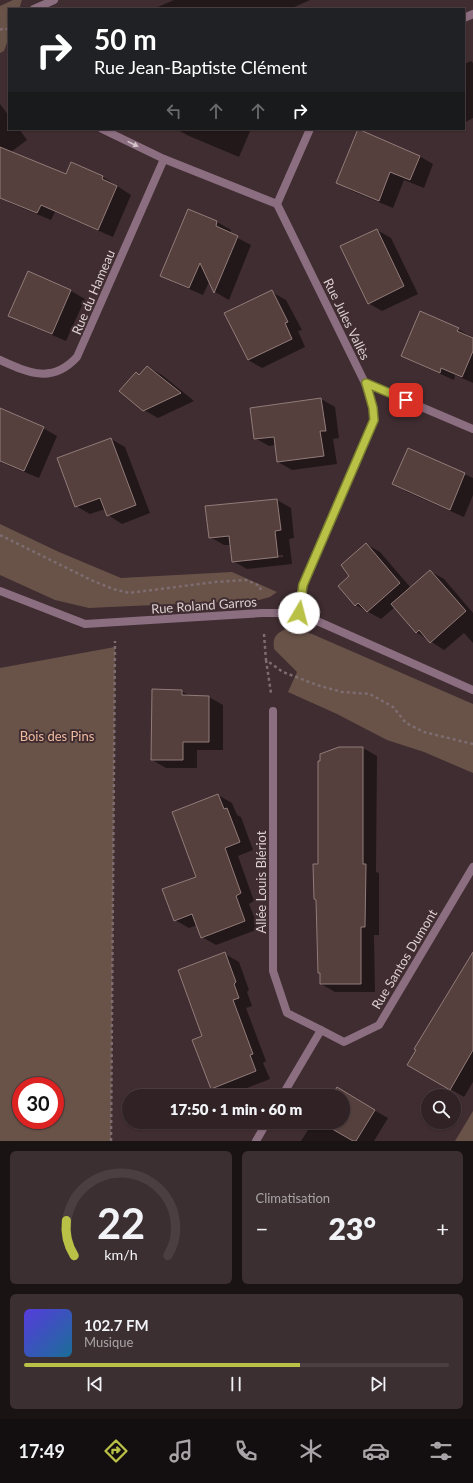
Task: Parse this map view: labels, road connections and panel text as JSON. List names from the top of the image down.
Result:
{
  "streets": {
    "street": [
      "Rue du Hameau",
      "Rue Jules Vallès",
      "Rue Roland Garros",
      "Allée Louis Blériot",
      "Rue Santos Dumont"
    ]
  },
  "crossings": [
    ["Rue Jules Vallès", "Rue Roland Garros"],
    ["Allée Louis Blériot", "Rue Santos Dumont"]
  ],
  "parks": ["Bois des Pins"],
  "page": {
    "turn": ["50 m", "Rue Jean-Baptiste Clément"],
    "limit": "30",
    "trip": "17:50 · 1 min · 60 m",
    "tile": "Climatisation",
    "heat": ["−", "23°", "+"],
    "song": ["102.7 FM", "Musique"],
    "tabs": "17:49",
    "gauge": ["22", "km/h"]
  }
}
